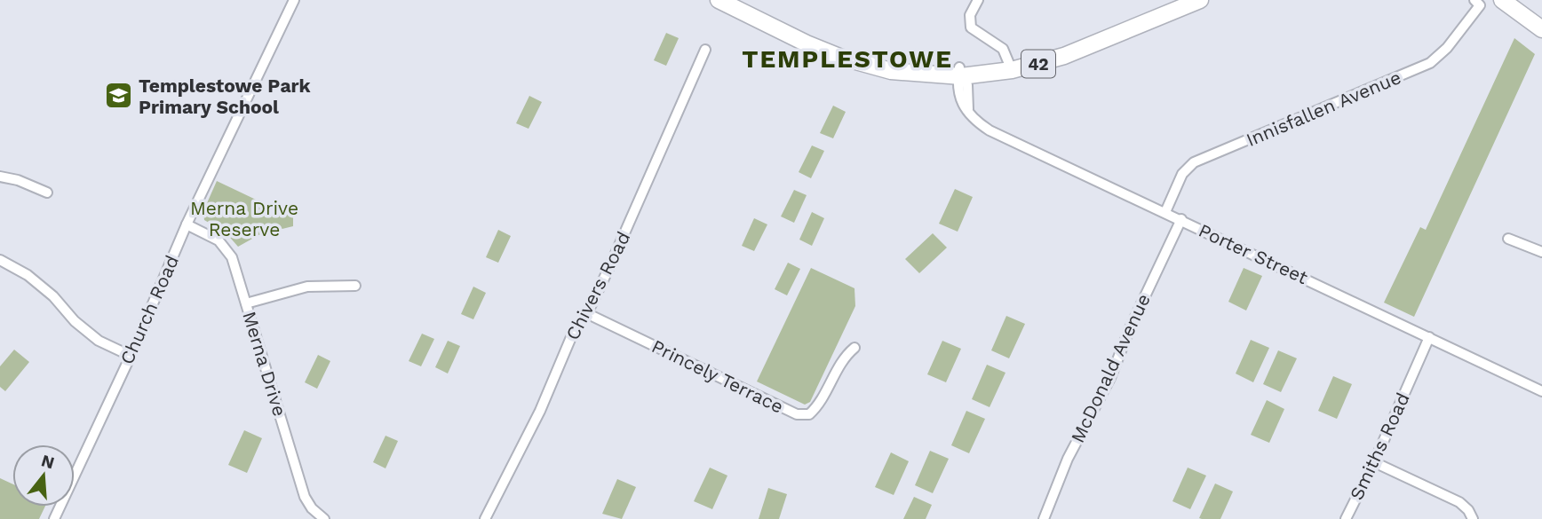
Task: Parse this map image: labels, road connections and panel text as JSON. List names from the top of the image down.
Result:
{
  "streets": {
    "main road": ["42"],
    "street": [
      "Innisfallen Avenue",
      "Porter Street",
      "Chivers Road",
      "Church Road",
      "Merna Drive",
      "McDonald Avenue",
      "Princely Terrace",
      "Smiths Road"
    ]
  },
  "crossings": [
    ["42", "Porter Street"],
    ["Innisfallen Avenue", "Porter Street"],
    ["Porter Street", "McDonald Avenue"],
    ["Porter Street", "Smiths Road"],
    ["Chivers Road", "Princely Terrace"],
    ["Church Road", "Merna Drive"]
  ],
  "districts": ["TEMPLESTOWE"],
  "parks": ["Merna Drive Reserve"],
  "places": {
    "school or university": ["Templestowe Park Primary School"]
  },
  "north": "top"
}
